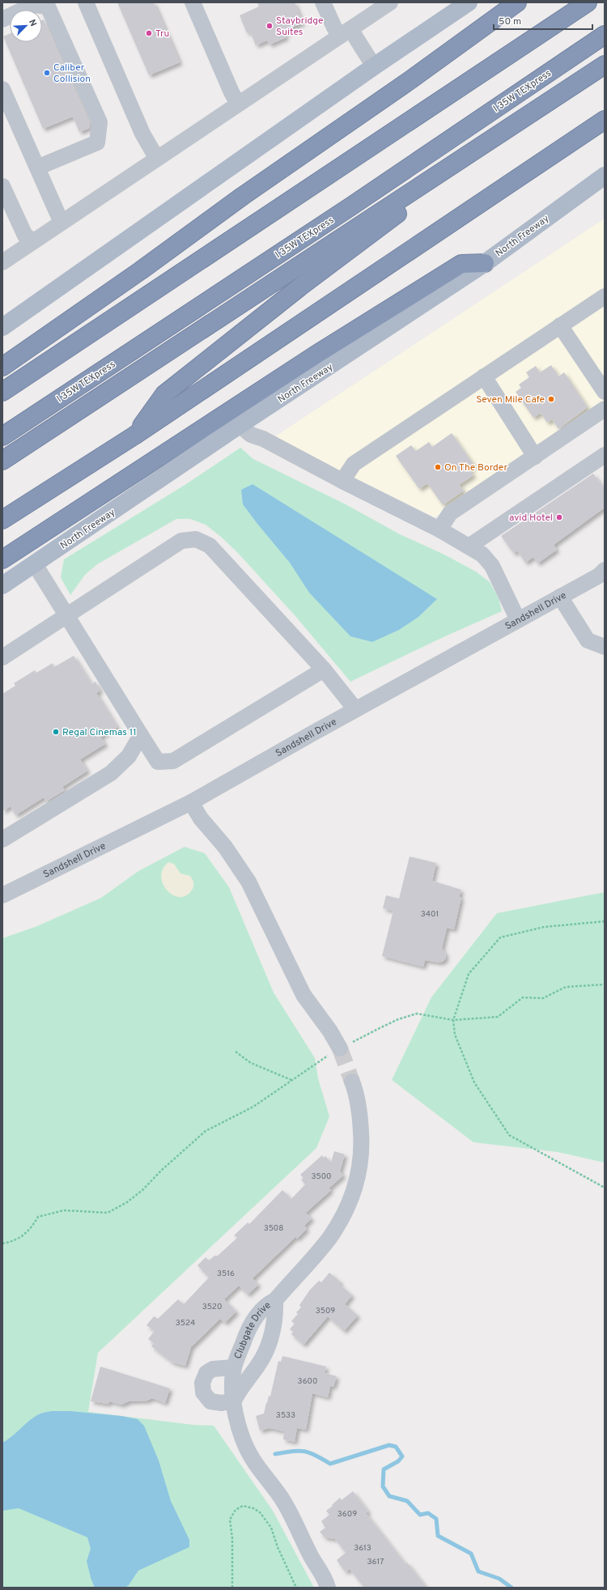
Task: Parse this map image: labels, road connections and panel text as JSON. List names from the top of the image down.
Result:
{
  "streets": {
    "highway": ["I 35W TEXpress"],
    "main road": ["North Freeway"],
    "street": ["Sandshell Drive", "Clubgate Drive"]
  },
  "places": [
    "Staybridge Suites",
    "Tru",
    "Caliber Collision",
    "Seven Mile Cafe",
    "On The Border",
    "avid Hotel",
    "Regal Cinemas 11"
  ],
  "house_numbers": [
    "3401",
    "3500",
    "3508",
    "3516",
    "3520",
    "3509",
    "3524",
    "3600",
    "3533",
    "3609",
    "3613",
    "3617"
  ],
  "scale_bar": "50 m",
  "north": "top right"
}
